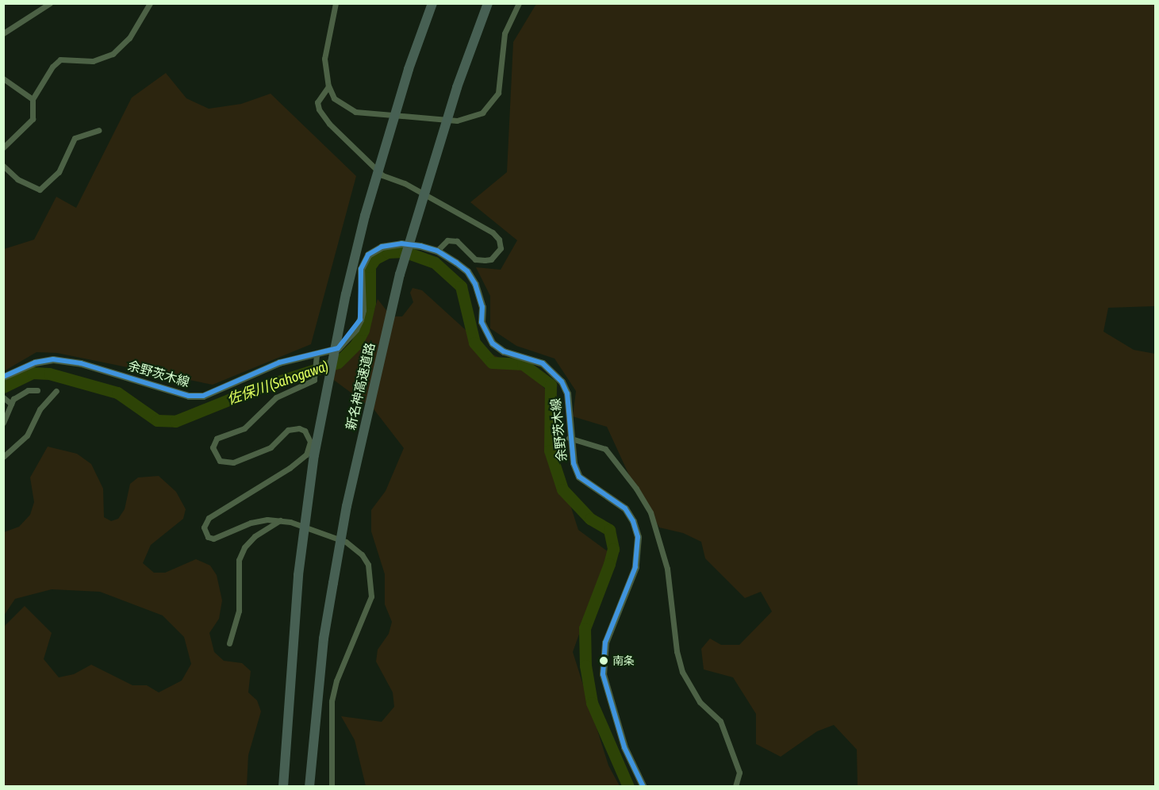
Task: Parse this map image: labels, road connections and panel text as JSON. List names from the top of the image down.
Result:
{
  "streets": {
    "highway": ["新名神高速道路"],
    "main road": ["余野茨木線"]
  },
  "water": ["佐保川 (Sahogawa)"],
  "places": ["南条"]
}
